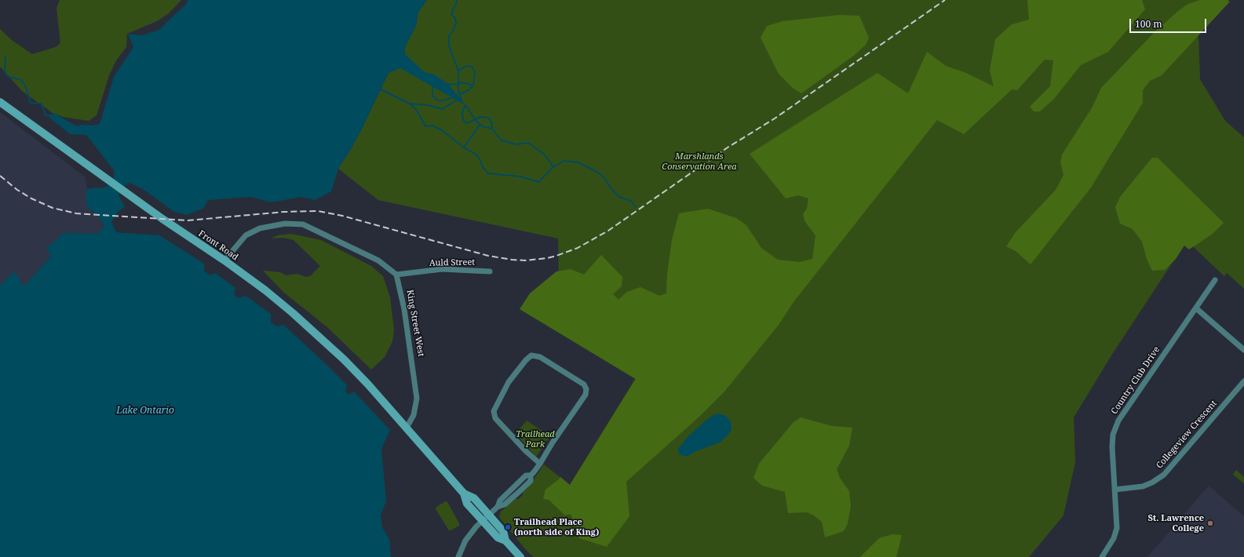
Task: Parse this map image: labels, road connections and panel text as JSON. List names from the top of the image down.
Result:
{
  "streets": {
    "main road": ["Front Road"],
    "street": [
      "Auld Street",
      "King Street West",
      "Country Club Drive",
      "Collegeview Crescent"
    ]
  },
  "crossings": [
    ["Front Road", "King Street West"],
    ["Auld Street", "King Street West"],
    ["Country Club Drive", "Collegeview Crescent"]
  ],
  "water": ["Lake Ontario"],
  "parks": ["Marshlands Conservation Area", "Trailhead Park"],
  "places": ["St. Lawrence College", "Trailhead Place (north side of King)"],
  "scale_bar": "100 m"
}
